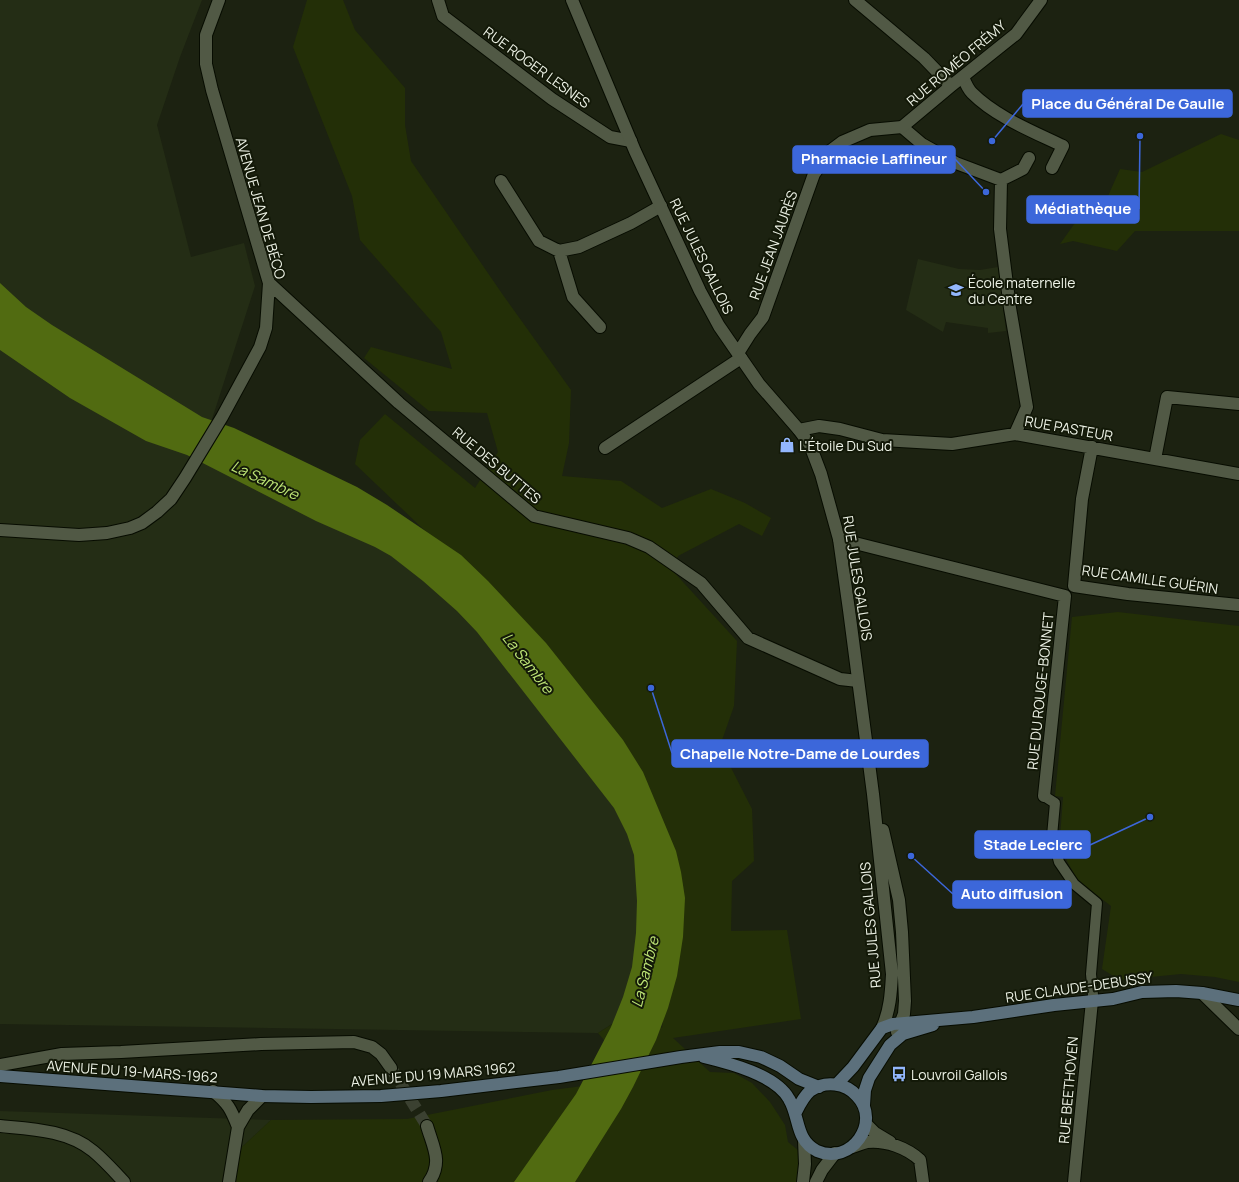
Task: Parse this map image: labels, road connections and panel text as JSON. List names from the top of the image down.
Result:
{
  "streets": {
    "main road": [
      "RUE JULES GALLOIS",
      "RUE CLAUDE-DEBUSSY",
      "AVENUE DU 19-MARS-1962",
      "AVENUE DU 19 MARS 1962"
    ],
    "street": [
      "RUE ROMÉO FRÉMY",
      "RUE ROGER LESNES",
      "AVENUE JEAN DE BÉCO",
      "RUE JEAN JAURÈS",
      "RUE PASTEUR",
      "RUE DES BUTTES",
      "RUE CAMILLE GUÉRIN",
      "RUE DU ROUGE-BONNET",
      "RUE BEETHOVEN"
    ]
  },
  "crossings": [
    ["RUE ROMÉO FRÉMY", "RUE JEAN JAURÈS"],
    ["RUE ROGER LESNES", "RUE JULES GALLOIS"],
    ["AVENUE JEAN DE BÉCO", "RUE DES BUTTES"],
    ["RUE JEAN JAURÈS", "RUE JULES GALLOIS"],
    ["RUE JULES GALLOIS", "RUE PASTEUR"],
    ["RUE JULES GALLOIS", "RUE DES BUTTES"],
    ["RUE JULES GALLOIS", "RUE DU ROUGE-BONNET"],
    ["RUE PASTEUR", "RUE CAMILLE GUÉRIN"],
    ["RUE DU ROUGE-BONNET", "RUE CLAUDE-DEBUSSY"],
    ["RUE DU ROUGE-BONNET", "RUE BEETHOVEN"],
    ["RUE CLAUDE-DEBUSSY", "RUE BEETHOVEN"],
    ["AVENUE DU 19-MARS-1962", "AVENUE DU 19 MARS 1962"]
  ],
  "water": ["La Sambre"],
  "places": {
    "other": [
      "Médiathèque",
      "Place du Général De Gaulle",
      "Pharmacie Laffineur",
      "Chapelle Notre-Dame de Lourdes",
      "Stade Leclerc",
      "Auto diffusion"
    ],
    "school or university": ["École maternelle du Centre"],
    "shop": ["L'Étoile Du Sud"],
    "bus stop": ["Louvroil Gallois"]
  }
}
